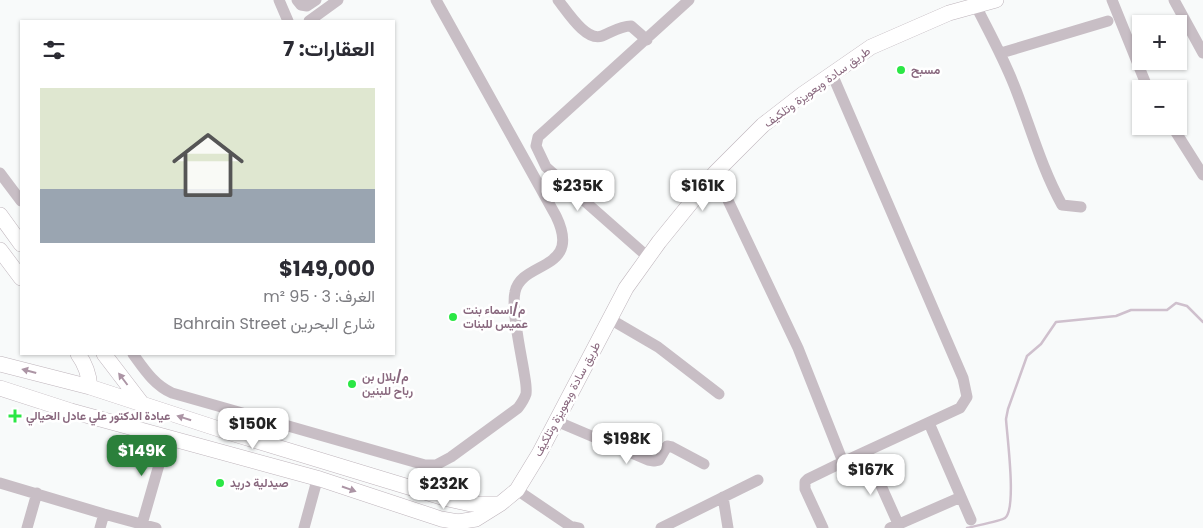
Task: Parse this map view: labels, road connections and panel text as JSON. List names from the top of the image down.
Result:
{
  "streets": {
    "main road": ["طريق سادة وبعويزة وتلكيف"]
  },
  "places": {
    "other": [
      "مسبح",
      "م/اسماء بنت عميس للبنات",
      "م/بلال بن رباح للبنين",
      "صيدلية دريد"
    ],
    "health": ["عيادة الدكتور علي عادل الحيالي"]
  },
  "page": {
    "map_buttons": ["+", "−"],
    "heading": "العقارات: 7",
    "list": [
      {
        "name": "$149,000",
        "note": "الغرف: 3 · 95 m² · شارع البحرين Bahrain Street"
      }
    ],
    "price": [
      "$235K",
      "$161K",
      "$150K",
      "$198K",
      "$149K",
      "$167K",
      "$232K"
    ]
  }
}
